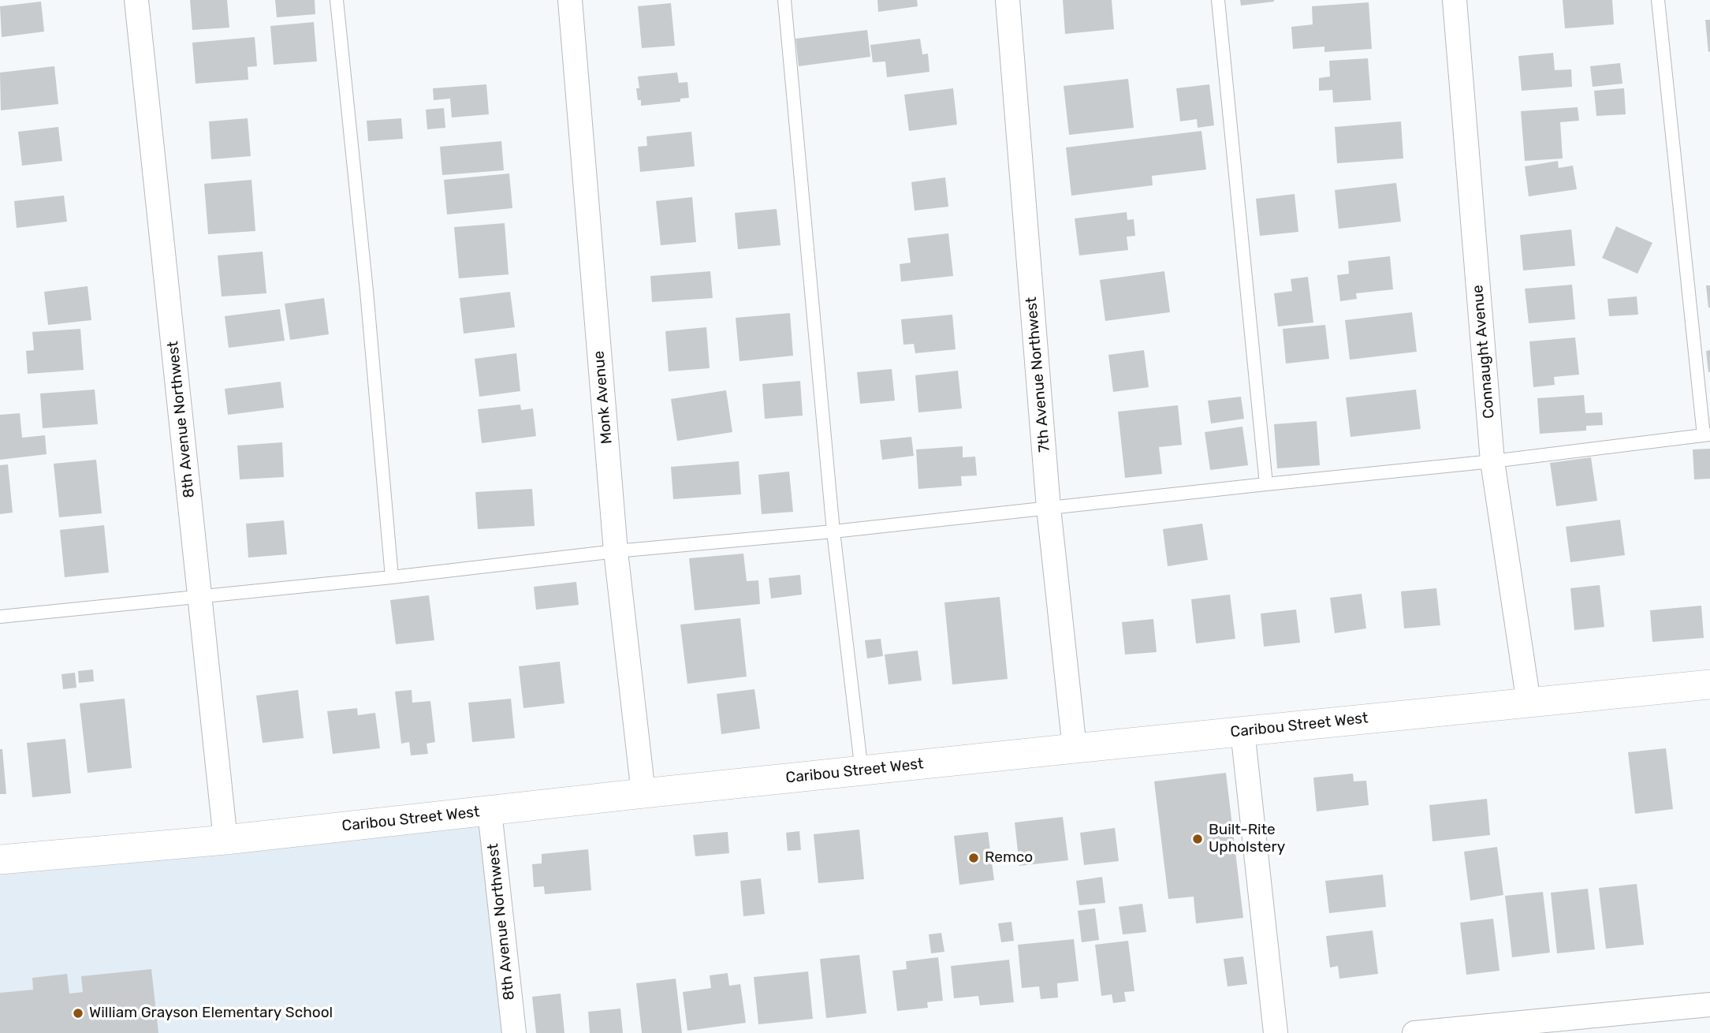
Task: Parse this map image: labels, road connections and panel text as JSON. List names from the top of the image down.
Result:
{
  "streets": {
    "street": [
      "Connaught Avenue",
      "7th Avenue Northwest",
      "Monk Avenue",
      "8th Avenue Northwest",
      "Caribou Street West"
    ]
  },
  "crossings": [
    ["Connaught Avenue", "Caribou Street West"],
    ["7th Avenue Northwest", "Caribou Street West"],
    ["Monk Avenue", "Caribou Street West"],
    ["8th Avenue Northwest", "Caribou Street West"]
  ],
  "places": ["Built-Rite Upholstery", "Remco", "William Grayson Elementary School"]
}
